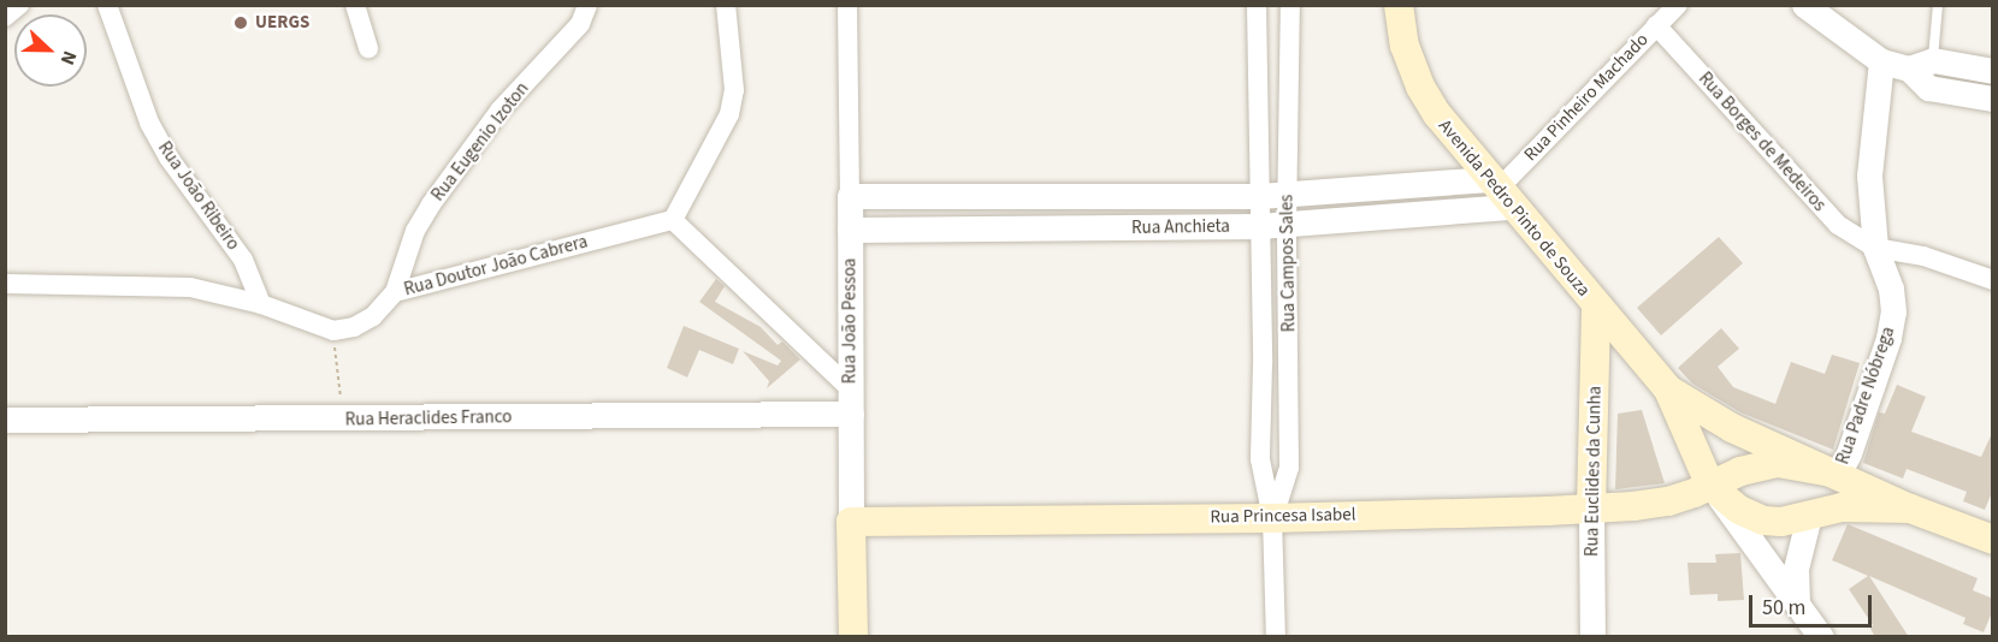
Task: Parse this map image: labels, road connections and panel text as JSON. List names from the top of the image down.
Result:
{
  "streets": {
    "main road": [
      "Avenida Pedro Pinto de Souza",
      "Rua João Pessoa",
      "Rua Euclides da Cunha",
      "Rua Princesa Isabel"
    ],
    "street": [
      "Rua Pinheiro Machado",
      "Rua Eugenio Izoton",
      "Rua Borges de Medeiros",
      "Rua João Ribeiro",
      "Rua Anchieta",
      "Rua Campos Sales",
      "Rua Doutor João Cabrera",
      "Rua Padre Nóbrega",
      "Rua Heraclides Franco"
    ]
  },
  "crossings": [
    ["Rua Pinheiro Machado", "Rua Borges de Medeiros"],
    ["Rua Pinheiro Machado", "Avenida Pedro Pinto de Souza"],
    ["Rua Pinheiro Machado", "Rua Anchieta"],
    ["Rua Eugenio Izoton", "Rua Doutor João Cabrera"],
    ["Rua Borges de Medeiros", "Rua Padre Nóbrega"],
    ["Avenida Pedro Pinto de Souza", "Rua Anchieta"],
    ["Avenida Pedro Pinto de Souza", "Rua Padre Nóbrega"],
    ["Avenida Pedro Pinto de Souza", "Rua Euclides da Cunha"],
    ["Avenida Pedro Pinto de Souza", "Rua Princesa Isabel"],
    ["Rua Anchieta", "Rua Campos Sales"],
    ["Rua Anchieta", "Rua João Pessoa"],
    ["Rua Campos Sales", "Rua Princesa Isabel"],
    ["Rua João Pessoa", "Rua Heraclides Franco"],
    ["Rua João Pessoa", "Rua Princesa Isabel"],
    ["Rua Padre Nóbrega", "Rua Princesa Isabel"],
    ["Rua Euclides da Cunha", "Rua Princesa Isabel"]
  ],
  "places": ["UERGS"],
  "scale_bar": "50 m",
  "north": "right"
}
